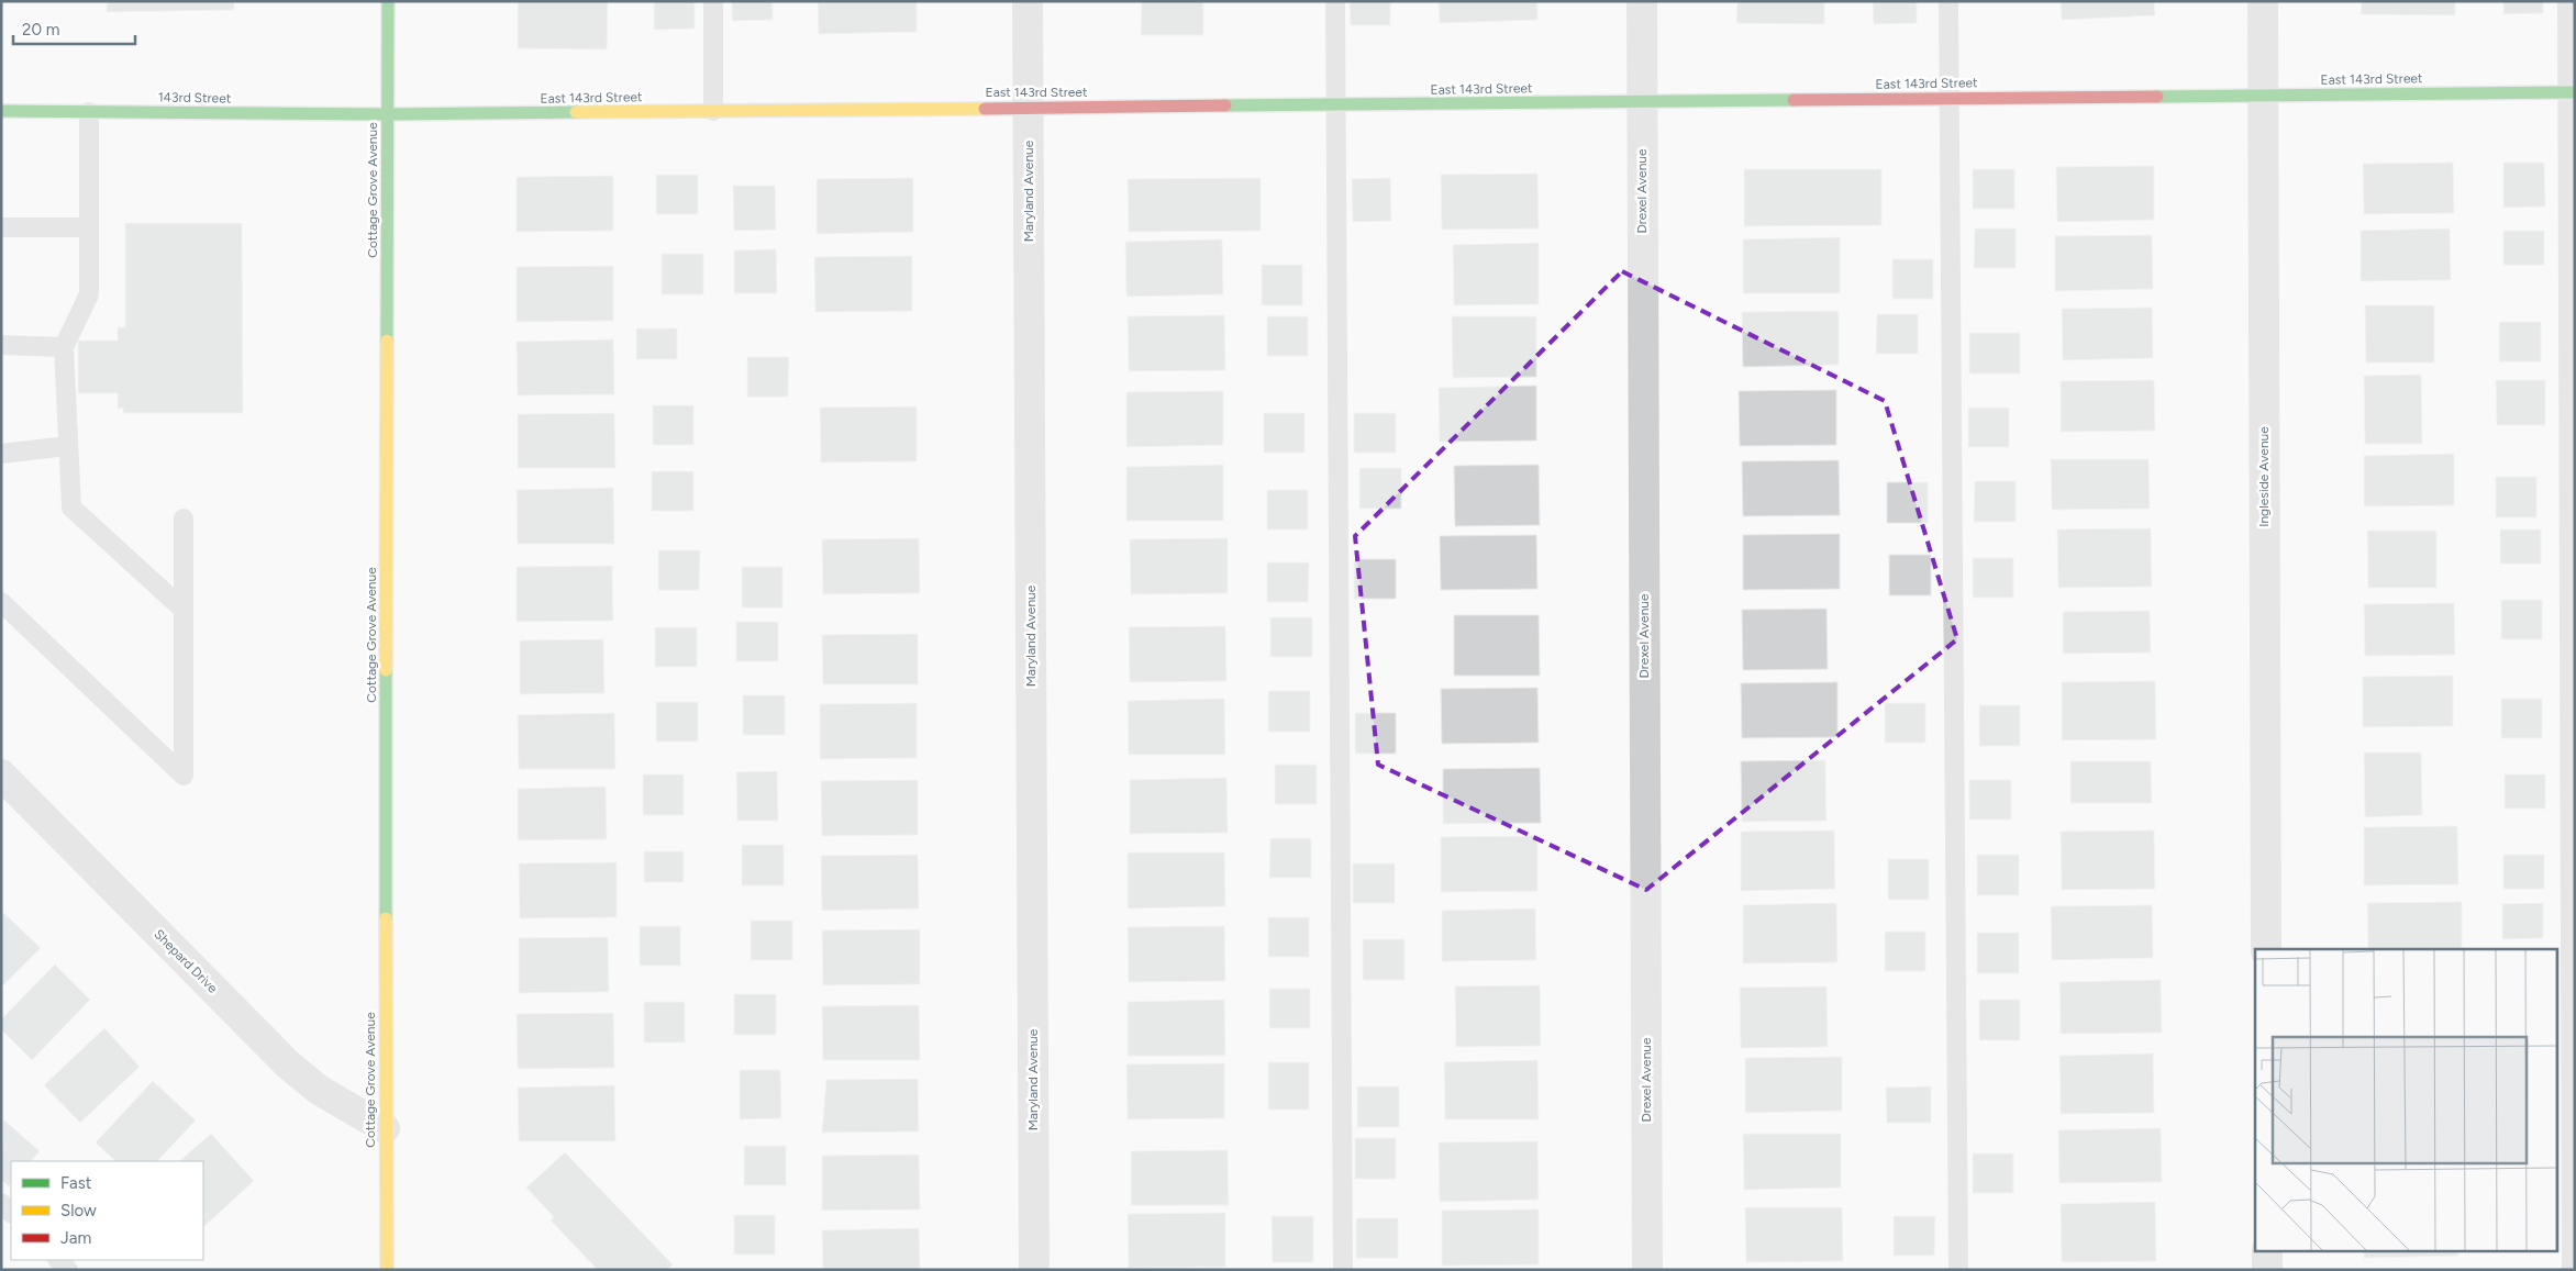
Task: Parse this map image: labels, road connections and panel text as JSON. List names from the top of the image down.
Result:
{
  "streets": {
    "street": [
      "East 143rd Street",
      "143rd Street",
      "Cottage Grove Avenue",
      "Maryland Avenue",
      "Drexel Avenue",
      "Ingleside Avenue",
      "Shepard Drive"
    ]
  },
  "crossings": [
    ["East 143rd Street", "143rd Street"],
    ["East 143rd Street", "Cottage Grove Avenue"],
    ["East 143rd Street", "Maryland Avenue"],
    ["East 143rd Street", "Drexel Avenue"],
    ["East 143rd Street", "Ingleside Avenue"],
    ["143rd Street", "Cottage Grove Avenue"],
    ["Cottage Grove Avenue", "Shepard Drive"]
  ],
  "legend": ["Fast", "Slow", "Jam"],
  "scale_bar": "20 m"
}
